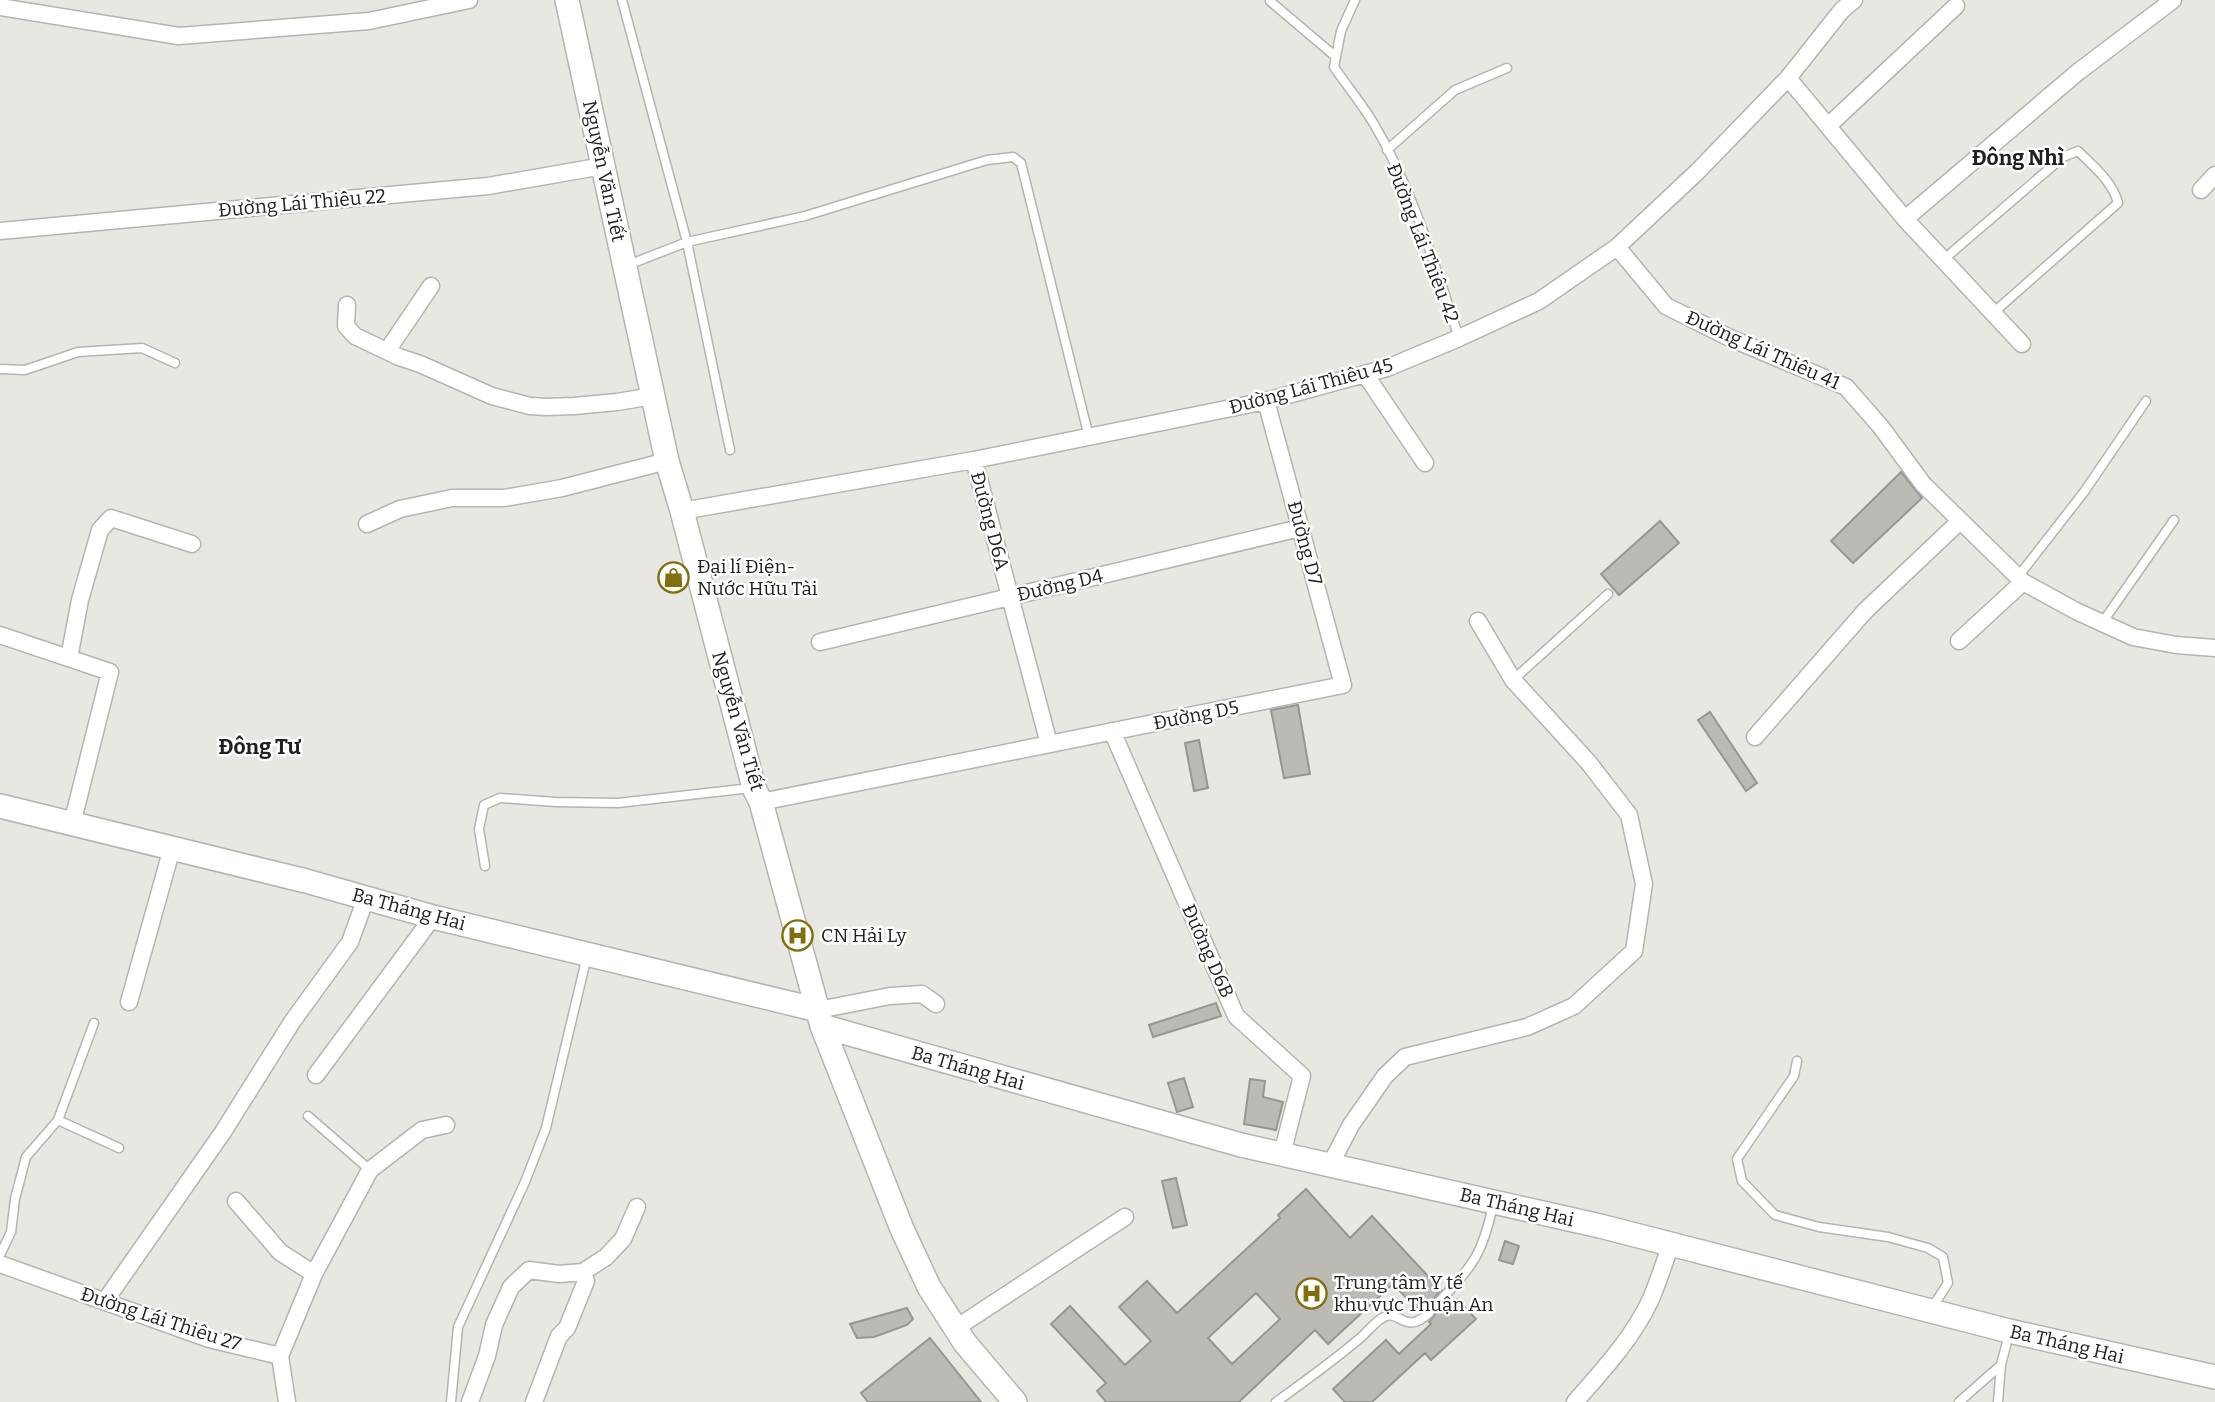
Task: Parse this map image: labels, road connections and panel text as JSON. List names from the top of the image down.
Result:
{
  "streets": {
    "street": [
      "Nguyễn Văn Tiết",
      "Đường Lái Thiêu 22",
      "Đường Lái Thiêu 41",
      "Đường Lái Thiêu 45",
      "Đường D6A",
      "Đường D7",
      "Đường D4",
      "Đường D5",
      "Ba Tháng Hai",
      "Đường D6B",
      "Đường Lái Thiêu 27"
    ],
    "lane": ["Đường Lái Thiêu 42"]
  },
  "crossings": [
    ["Nguyễn Văn Tiết", "Đường Lái Thiêu 22"],
    ["Nguyễn Văn Tiết", "Đường Lái Thiêu 45"],
    ["Nguyễn Văn Tiết", "Đường D5"],
    ["Nguyễn Văn Tiết", "Ba Tháng Hai"],
    ["Đường Lái Thiêu 42", "Đường Lái Thiêu 45"],
    ["Đường Lái Thiêu 41", "Đường Lái Thiêu 45"],
    ["Đường Lái Thiêu 45", "Đường D6A"],
    ["Đường Lái Thiêu 45", "Đường D7"],
    ["Đường D6A", "Đường D4"],
    ["Đường D6A", "Đường D5"],
    ["Đường D7", "Đường D4"],
    ["Đường D7", "Đường D5"],
    ["Đường D5", "Đường D6B"],
    ["Ba Tháng Hai", "Đường D6B"]
  ],
  "districts": ["Đông Nhì", "Đông Tư"],
  "places": {
    "shop": ["Đại lí Điện- Nước Hữu Tài"],
    "hospital": ["CN Hải Ly", "Trung tâm Y tế khu vực Thuận An"]
  }
}
